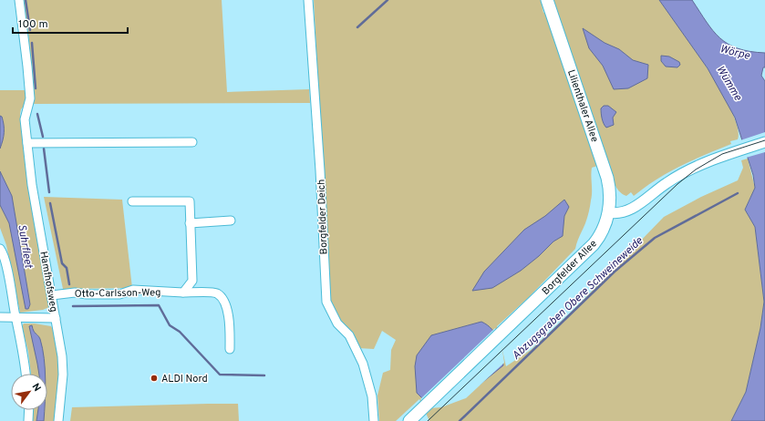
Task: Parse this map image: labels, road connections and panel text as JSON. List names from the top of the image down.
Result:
{
  "streets": {
    "main road": ["Lilienthaler Allee", "Borgfelder Allee"],
    "street": ["Borgfelder Deich", "Hamfhofsweg", "Otto-Carlsson-Weg"]
  },
  "crossings": [
    ["Lilienthaler Allee", "Borgfelder Allee"],
    ["Hamfhofsweg", "Otto-Carlsson-Weg"]
  ],
  "water": [
    "Wörpe",
    "Wümme",
    "Suhrfleet",
    "Abzugsgraben Obere Schweineweide"
  ],
  "places": ["ALDI Nord"],
  "scale_bar": "100 m",
  "north": "top right"
}
